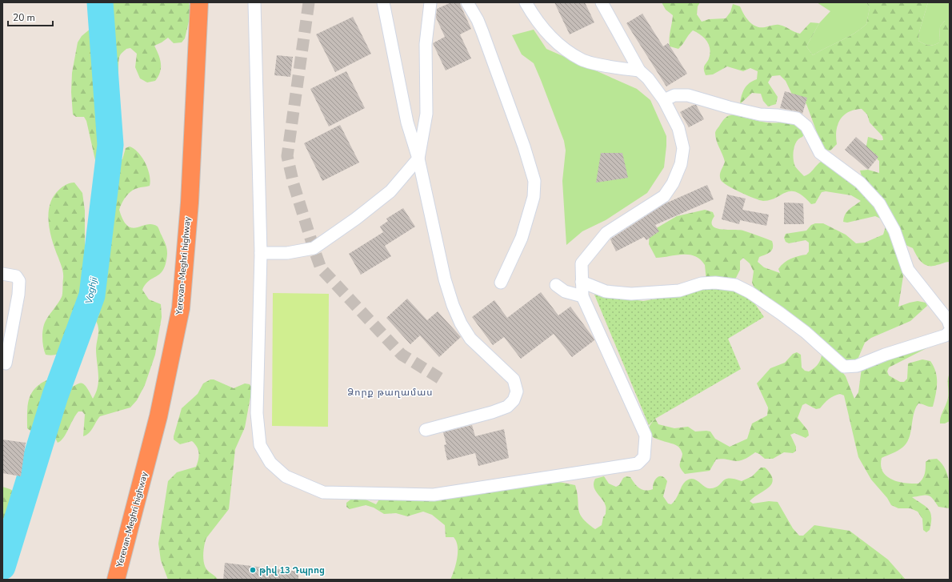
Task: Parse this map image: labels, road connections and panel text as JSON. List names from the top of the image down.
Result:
{
  "streets": {
    "highway": ["Yerevan-Meghri highway"]
  },
  "districts": ["Ձորք թաղամաս"],
  "water": ["Voghji"],
  "places": ["թիվ 13 Դպրոց"],
  "scale_bar": "20 m"
}
